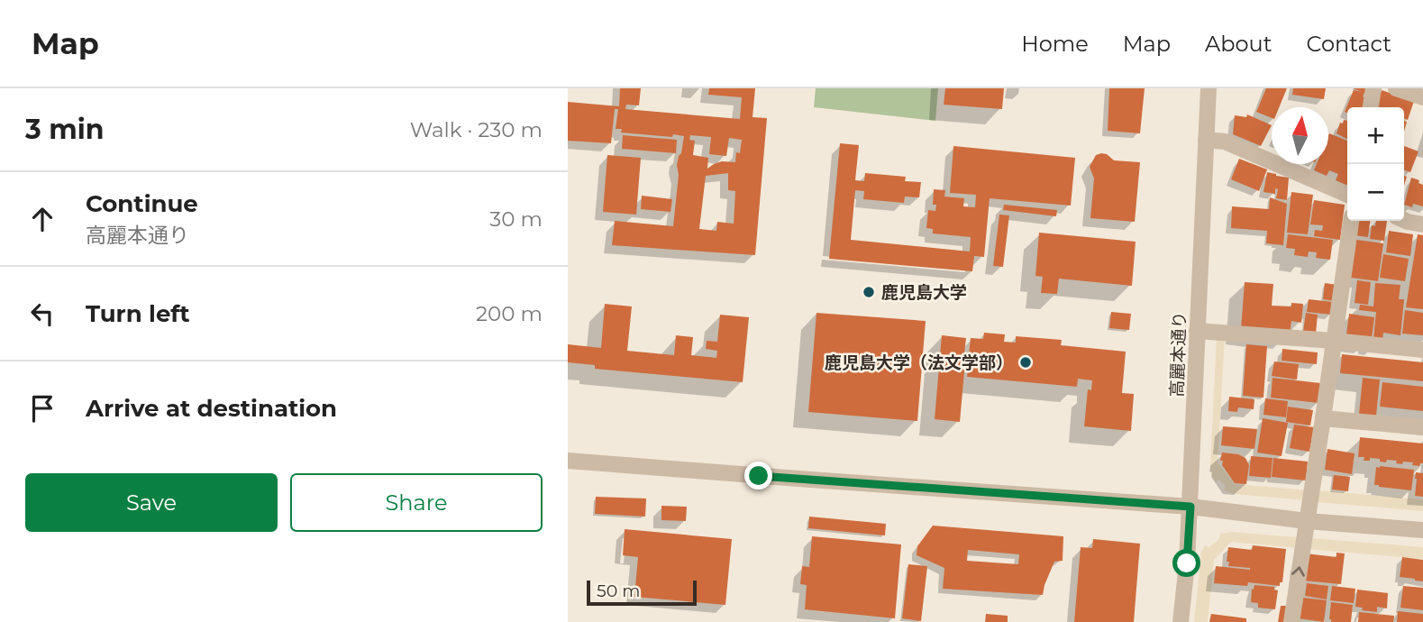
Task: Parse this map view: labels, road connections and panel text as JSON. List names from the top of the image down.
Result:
{
  "streets": {
    "street": ["高麗本通り"]
  },
  "places": ["鹿児島大学", "鹿児島大学（法文学部）"],
  "scale_bar": "50 m",
  "north": "top",
  "page": {
    "header": "Map",
    "nav": [
      "Home",
      "Map",
      "About",
      "Contact"
    ],
    "heading": ["3 min", "Walk · 230 m"],
    "map_buttons": ["+", "−"],
    "list": [
      ["Continue", "高麗本通り", "30 m"],
      ["Turn left", "200 m"],
      "Arrive at destination"
    ],
    "buttons": ["Save", "Share"],
    "scale": "50 m"
  }
}
